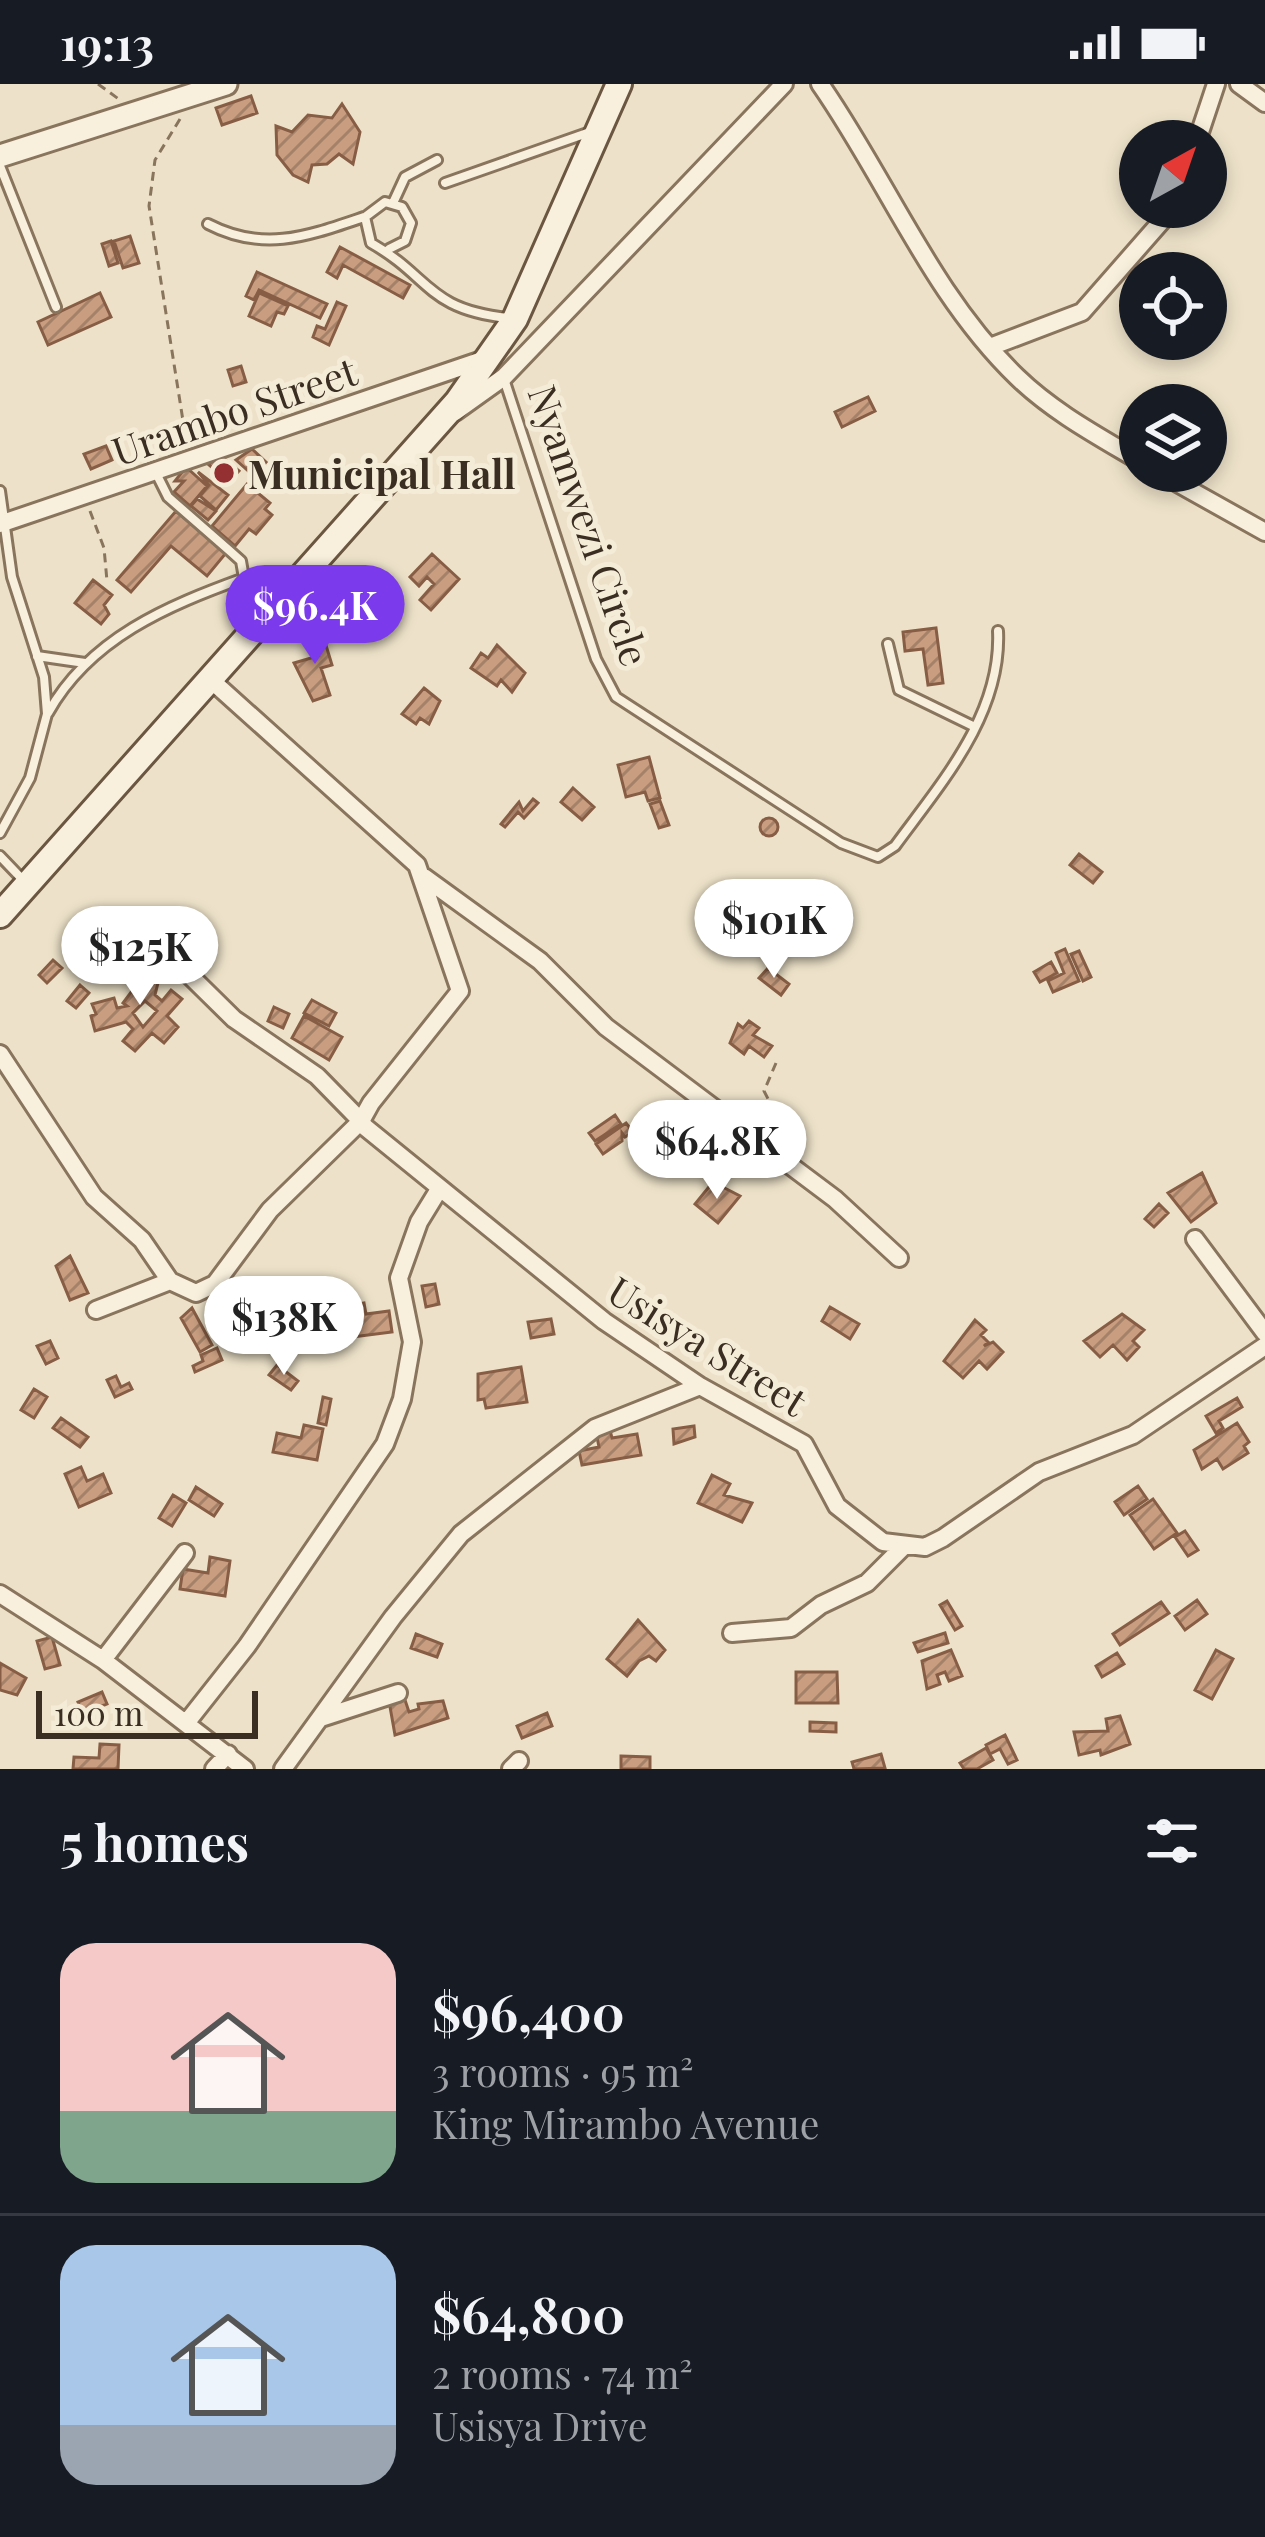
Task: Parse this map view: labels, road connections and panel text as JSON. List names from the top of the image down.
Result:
{
  "streets": {
    "street": ["Urambo Street", "Nyamwezi Circle", "Usisya Street"]
  },
  "crossings": [
    ["Urambo Street", "Nyamwezi Circle"]
  ],
  "places": ["Municipal Hall"],
  "scale_bar": "100 m",
  "north": "top right",
  "page": {
    "status": "19:13",
    "price": [
      "$96.4K",
      "$101K",
      "$125K",
      "$64.8K",
      "$138K"
    ],
    "scale": "100 m",
    "heading": "5 homes",
    "list": [
      {
        "name": "$96,400",
        "note": "3 rooms · 95 m² · King Mirambo Avenue"
      },
      {
        "name": "$64,800",
        "note": "2 rooms · 74 m² · Usisya Drive"
      }
    ]
  }
}
